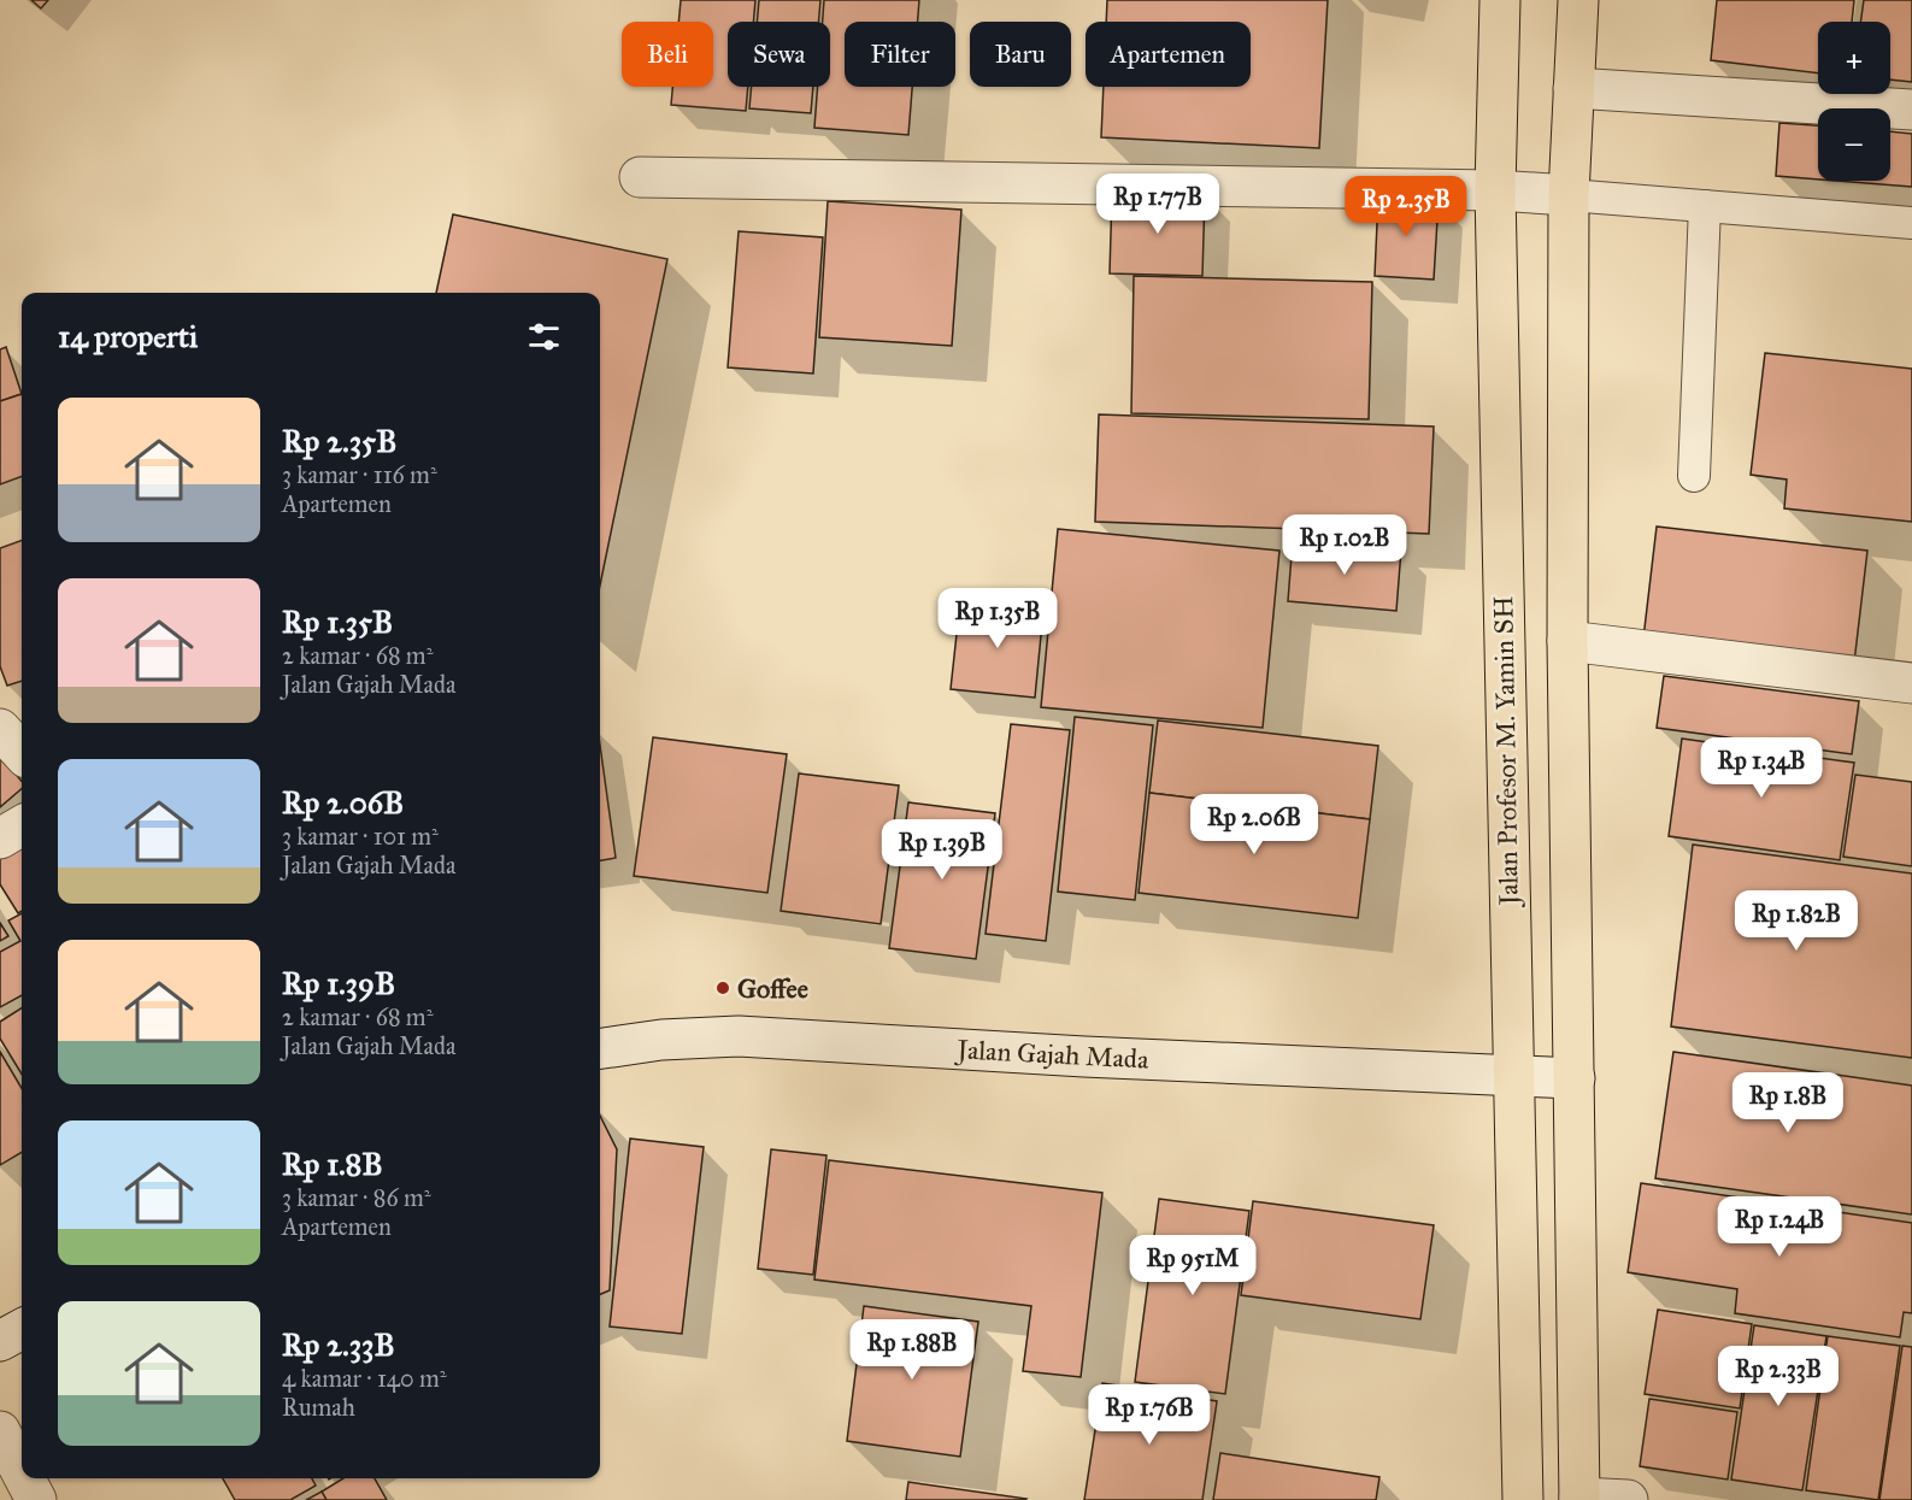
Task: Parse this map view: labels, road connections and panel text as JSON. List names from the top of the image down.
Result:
{
  "streets": {
    "highway": ["Jalan Profesor M. Yamin SH"],
    "street": ["Jalan Gajah Mada"]
  },
  "crossings": [
    ["Jalan Profesor M. Yamin SH", "Jalan Gajah Mada"]
  ],
  "places": ["Goffee"],
  "page": {
    "map_buttons": ["+", "−"],
    "chip": [
      "Beli",
      "Sewa",
      "Filter",
      "Baru",
      "Apartemen"
    ],
    "price": [
      "Rp 1.77B",
      "Rp 2.35B",
      "Rp 1.02B",
      "Rp 1.35B",
      "Rp 1.34B",
      "Rp 2.06B",
      "Rp 1.39B",
      "Rp 1.82B",
      "Rp 1.8B",
      "Rp 1.24B",
      "Rp 951M",
      "Rp 1.88B",
      "Rp 2.33B",
      "Rp 1.76B"
    ],
    "heading": "14 properti",
    "list": [
      {
        "name": "Rp 2.35B",
        "note": "3 kamar · 116 m² · Apartemen"
      },
      {
        "name": "Rp 1.35B",
        "note": "2 kamar · 68 m² · Jalan Gajah Mada"
      },
      {
        "name": "Rp 2.06B",
        "note": "3 kamar · 101 m² · Jalan Gajah Mada"
      },
      {
        "name": "Rp 1.39B",
        "note": "2 kamar · 68 m² · Jalan Gajah Mada"
      },
      {
        "name": "Rp 1.8B",
        "note": "3 kamar · 86 m² · Apartemen"
      },
      {
        "name": "Rp 2.33B",
        "note": "4 kamar · 140 m² · Rumah"
      }
    ]
  }
}
